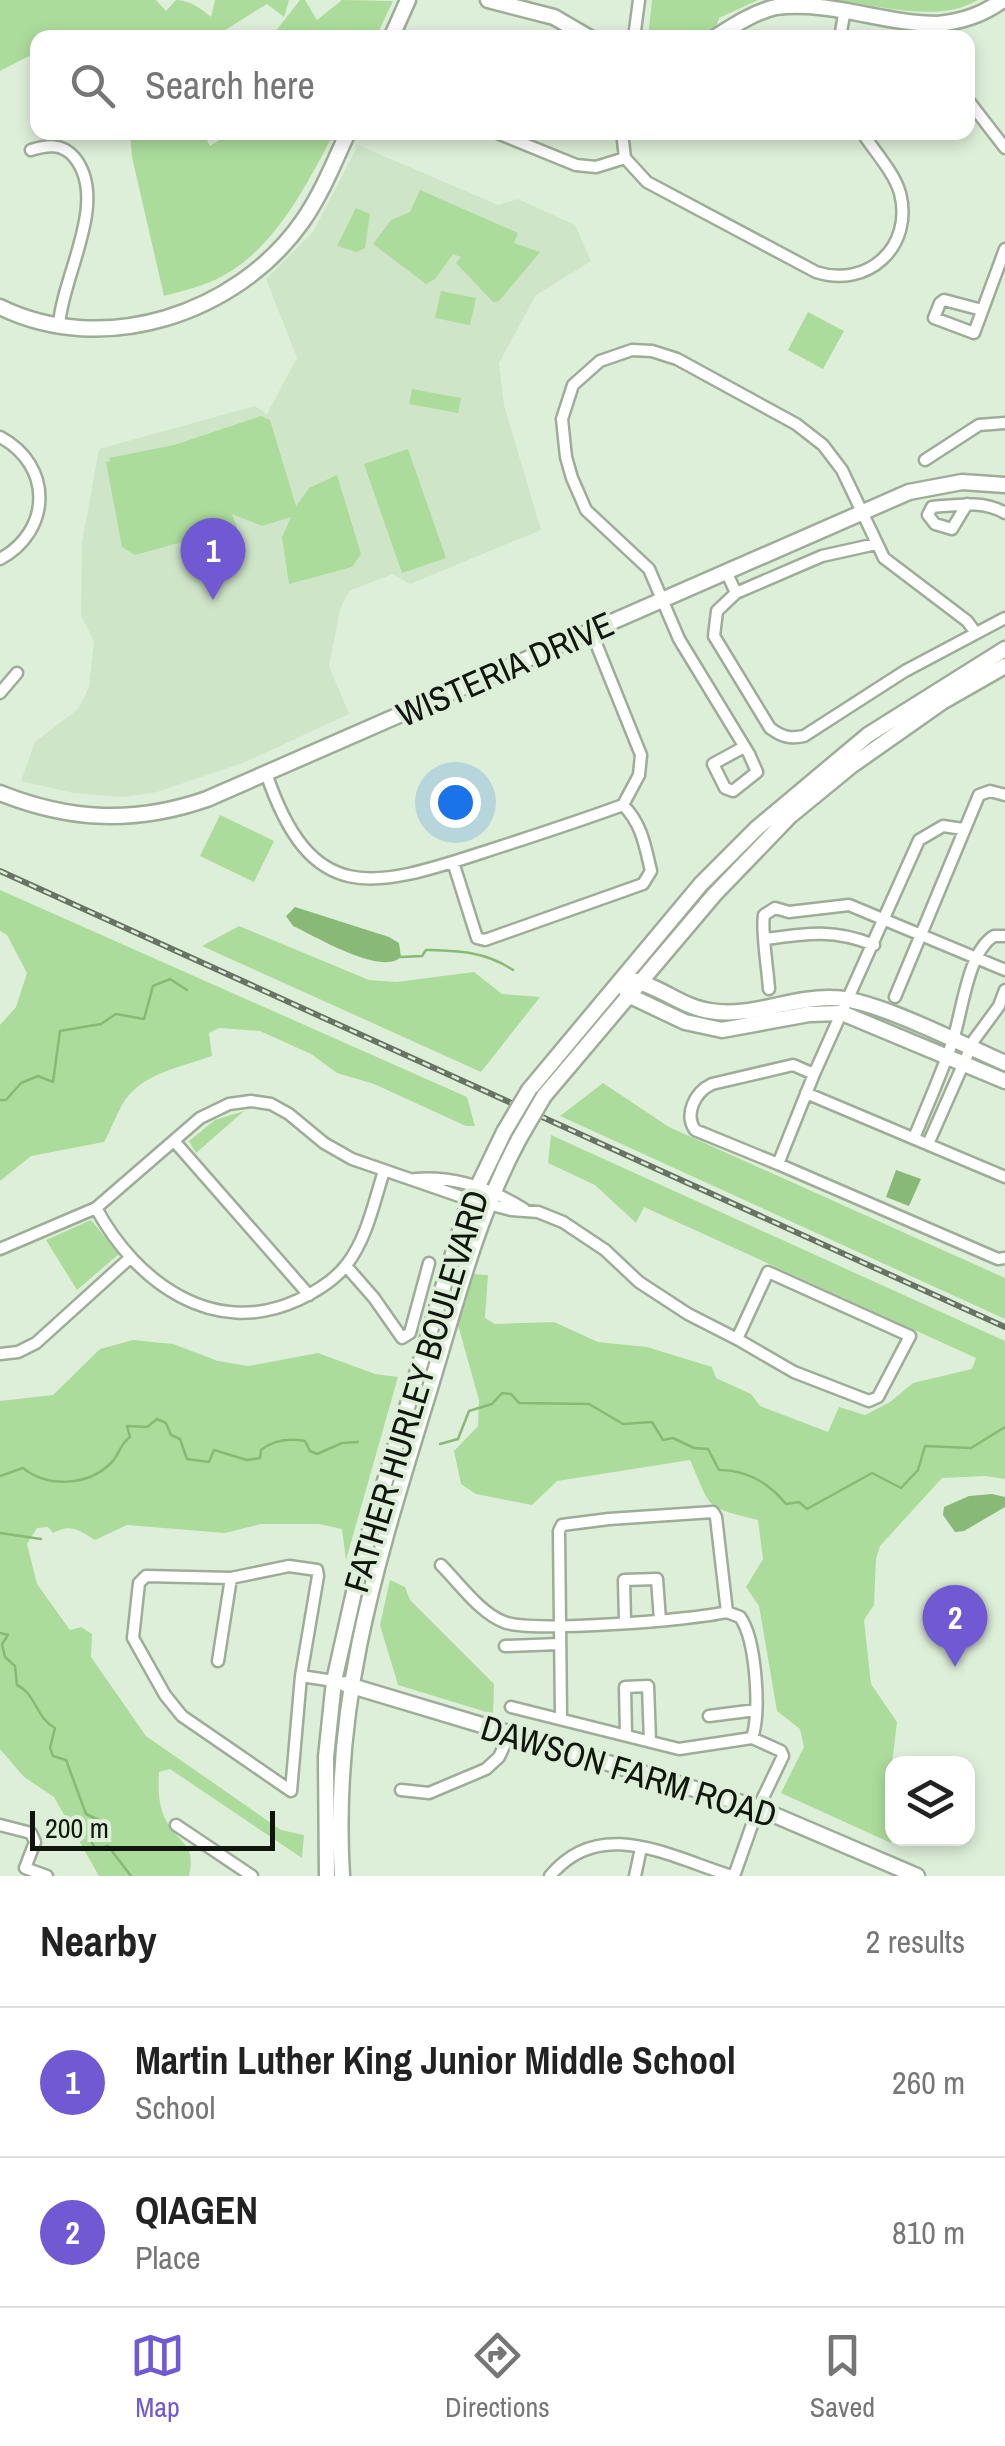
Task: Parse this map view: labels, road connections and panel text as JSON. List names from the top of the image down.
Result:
{
  "streets": {
    "street": ["WISTERIA DRIVE", "FATHER HURLEY BOULEVARD", "DAWSON FARM ROAD"]
  },
  "crossings": [
    ["FATHER HURLEY BOULEVARD", "DAWSON FARM ROAD"]
  ],
  "scale_bar": "200 m",
  "page": {
    "search": "Search here",
    "pins": ["1", "2"],
    "scale": "200 m",
    "heading": ["Nearby", "2 results"],
    "list": [
      {
        "mark": "1",
        "name": "Martin Luther King Junior Middle School",
        "note": "School",
        "value": "260 m"
      },
      {
        "mark": "2",
        "name": "QIAGEN",
        "note": "Place",
        "value": "810 m"
      }
    ],
    "nav": ["Map", "Directions", "Saved"]
  }
}
